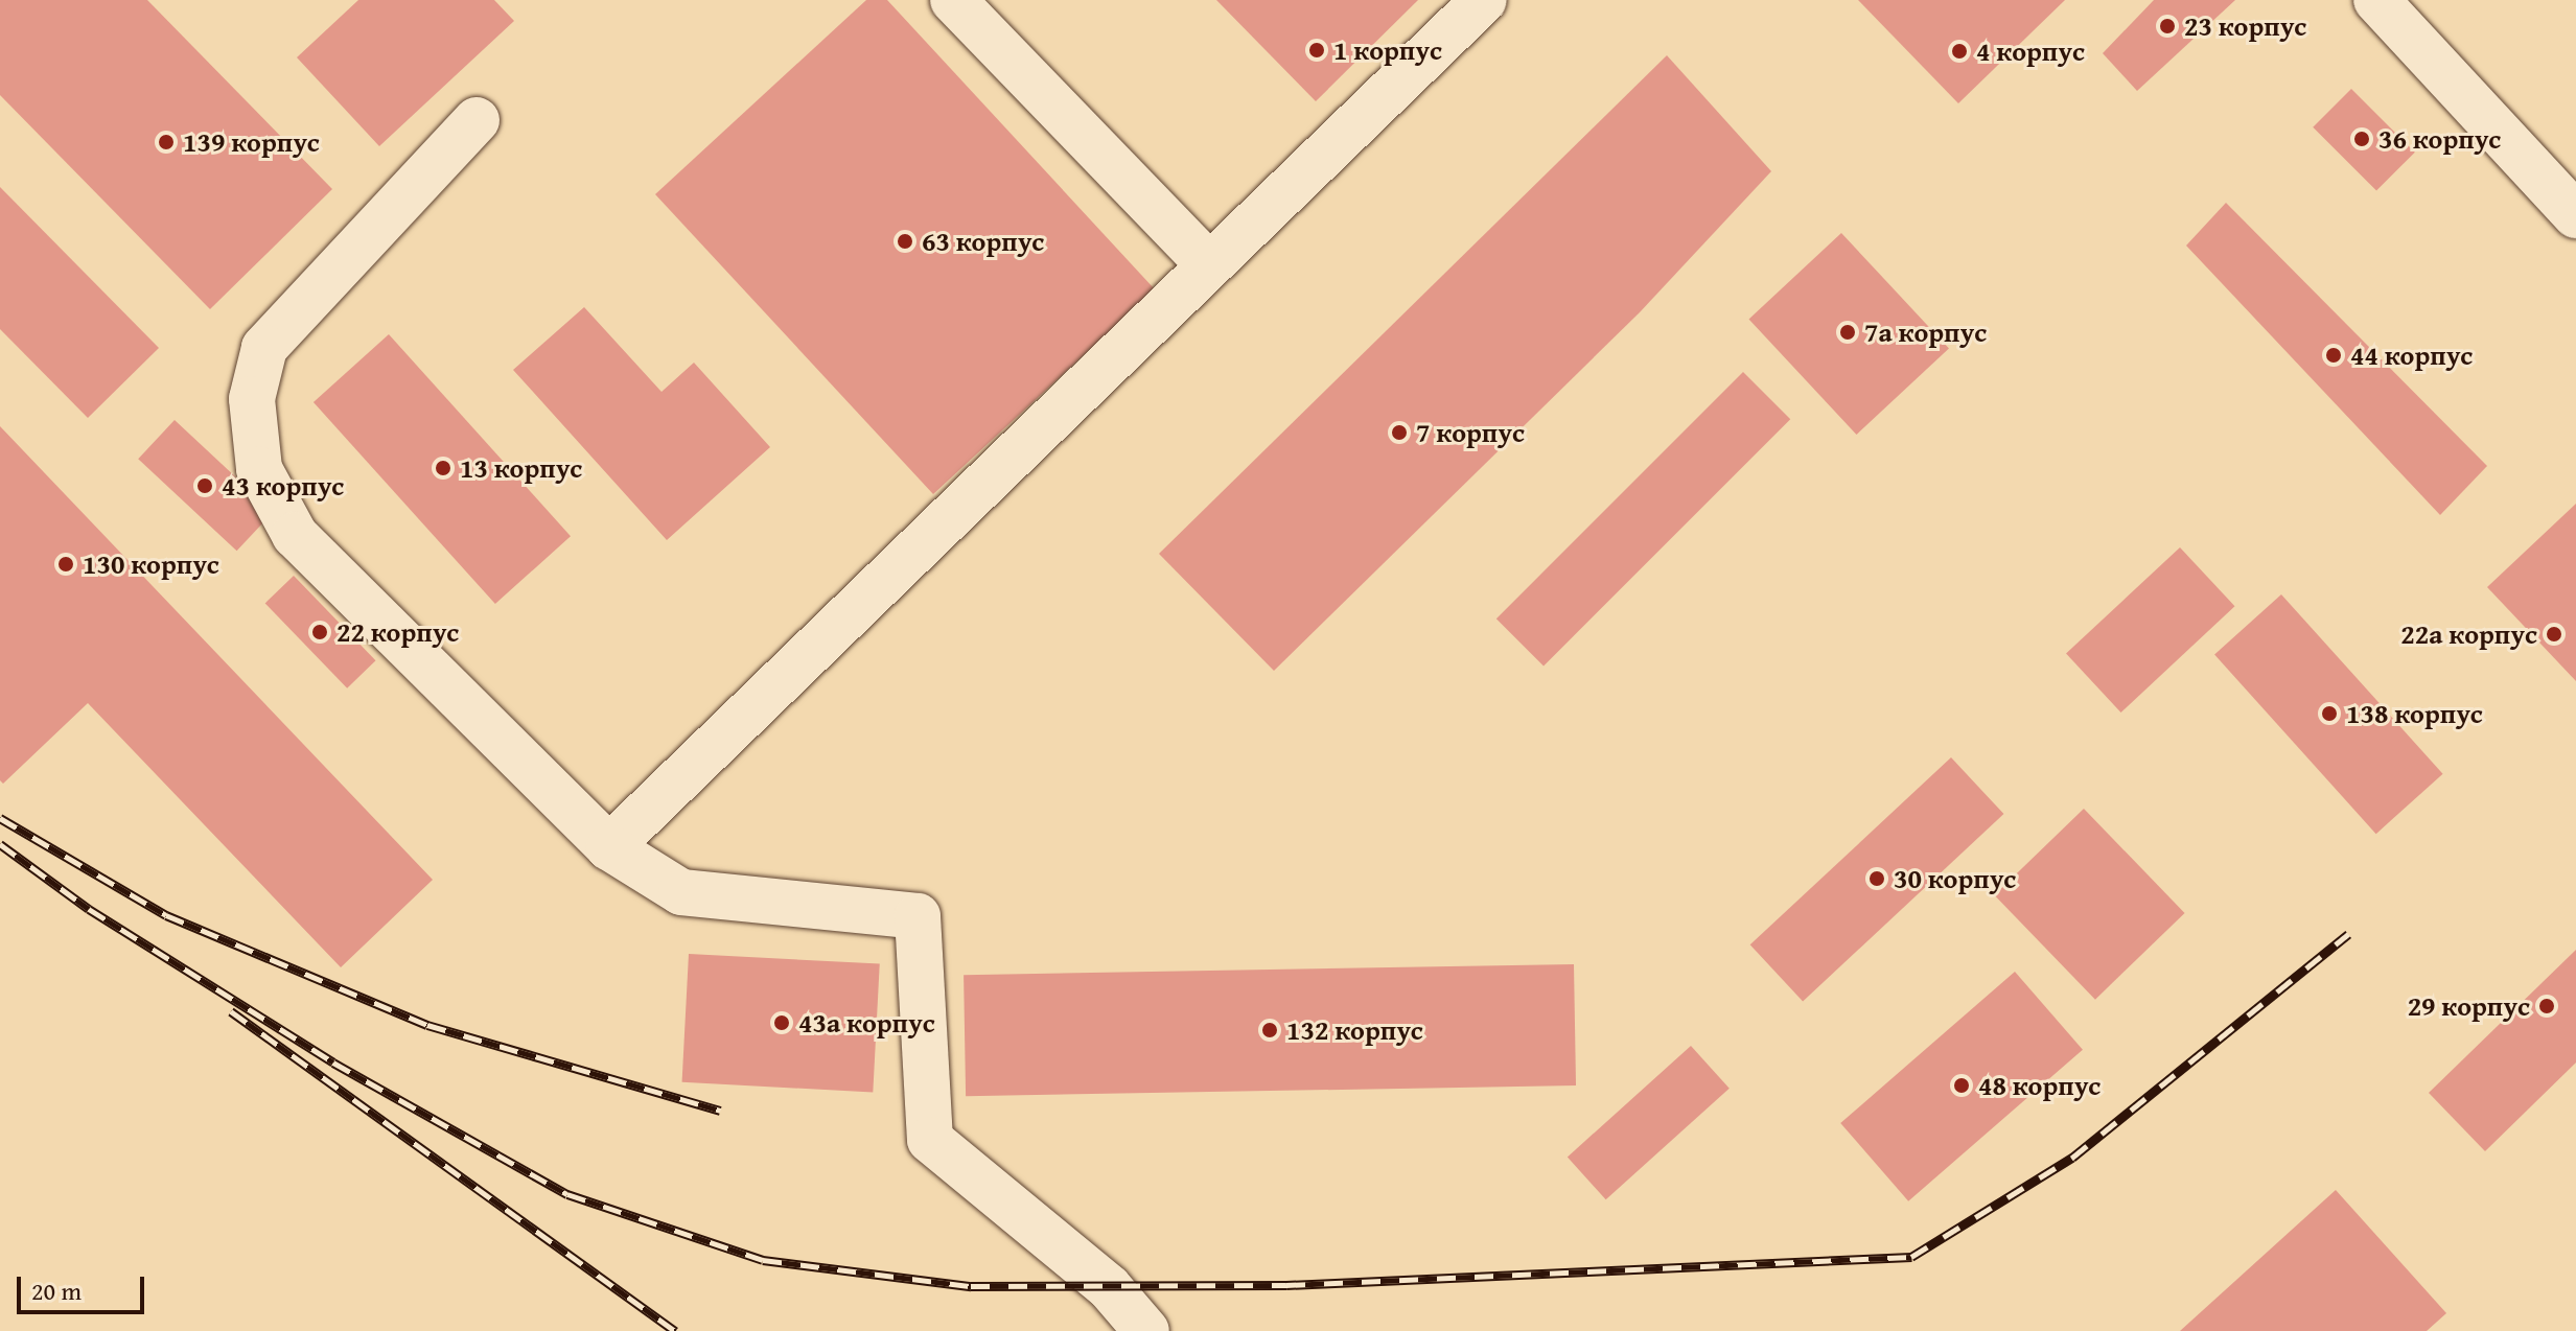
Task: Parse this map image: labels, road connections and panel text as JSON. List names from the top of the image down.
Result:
{
  "places": [
    "23 корпус",
    "1 корпус",
    "4 корпус",
    "36 корпус",
    "139 корпус",
    "63 корпус",
    "7а корпус",
    "44 корпус",
    "7 корпус",
    "13 корпус",
    "43 корпус",
    "130 корпус",
    "22 корпус",
    "22а корпус",
    "138 корпус",
    "30 корпус",
    "29 корпус",
    "43а корпус",
    "132 корпус",
    "48 корпус"
  ],
  "scale_bar": "20 m"
}
